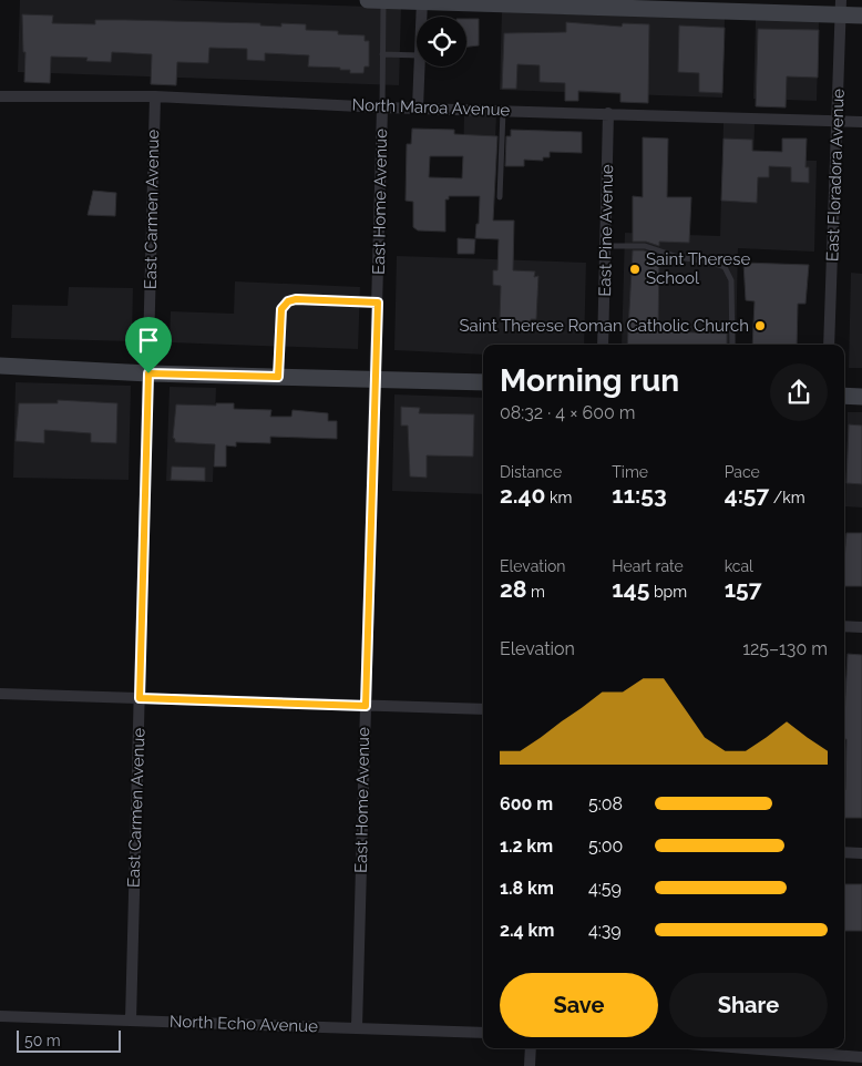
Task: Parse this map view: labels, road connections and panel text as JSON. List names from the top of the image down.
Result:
{
  "streets": {
    "street": [
      "North Maroa Avenue",
      "East Floradora Avenue",
      "East Home Avenue",
      "East Carmen Avenue",
      "East Pine Avenue",
      "North Echo Avenue"
    ]
  },
  "crossings": [
    ["North Maroa Avenue", "East Floradora Avenue"],
    ["North Maroa Avenue", "East Home Avenue"],
    ["North Maroa Avenue", "East Carmen Avenue"],
    ["North Maroa Avenue", "East Pine Avenue"],
    ["East Home Avenue", "North Echo Avenue"],
    ["East Carmen Avenue", "North Echo Avenue"]
  ],
  "places": ["Saint Therese School", "Saint Therese Roman Catholic Church"],
  "scale_bar": "50 m",
  "page": {
    "heading": ["Morning run", "08:32 · 4 × 600 m"],
    "stats": [
      ["Distance", "2.40 km"],
      ["Time", "11:53"],
      ["Pace", "4:57 /km"],
      ["Elevation", "28 m"],
      ["Heart rate", "145 bpm"],
      ["kcal", "157"]
    ],
    "chart": ["Elevation", "125–130 m"],
    "list": [
      {
        "name": "600 m",
        "note": "5:08"
      },
      {
        "name": "1.2 km",
        "note": "5:00"
      },
      {
        "name": "1.8 km",
        "note": "4:59"
      },
      {
        "name": "2.4 km",
        "note": "4:39"
      }
    ],
    "buttons": ["Save", "Share"],
    "scale": "50 m"
  }
}
